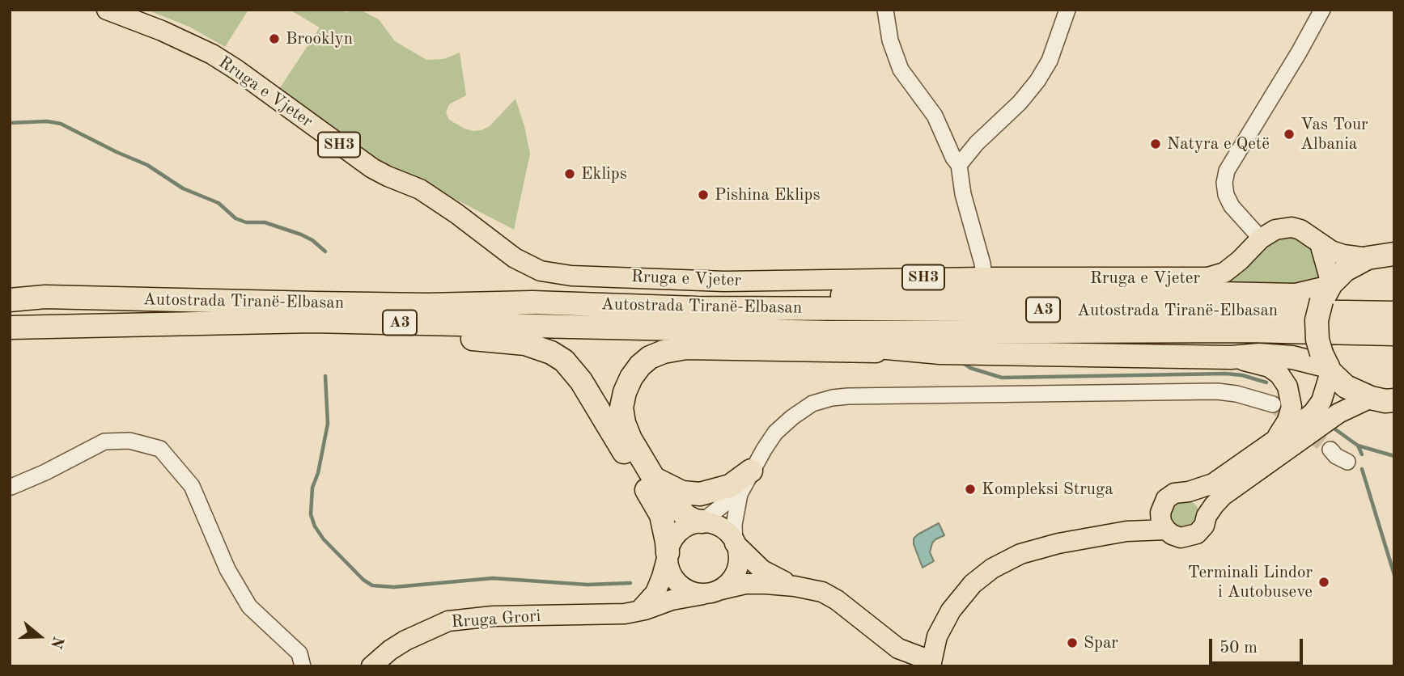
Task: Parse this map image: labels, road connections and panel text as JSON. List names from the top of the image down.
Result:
{
  "streets": {
    "highway": ["Autostrada Tiranë-Elbasan", "A3"],
    "main road": ["Rruga e Vjeter", "SH3", "Rruga Grori"]
  },
  "places": [
    "Brooklyn",
    "Vas Tour Albania",
    "Natyra e Qetë",
    "Eklips",
    "Pishina Eklips",
    "Kompleksi Struga",
    "Terminali Lindor i Autobuseve",
    "Spar"
  ],
  "scale_bar": "50 m",
  "north": "right"
}
